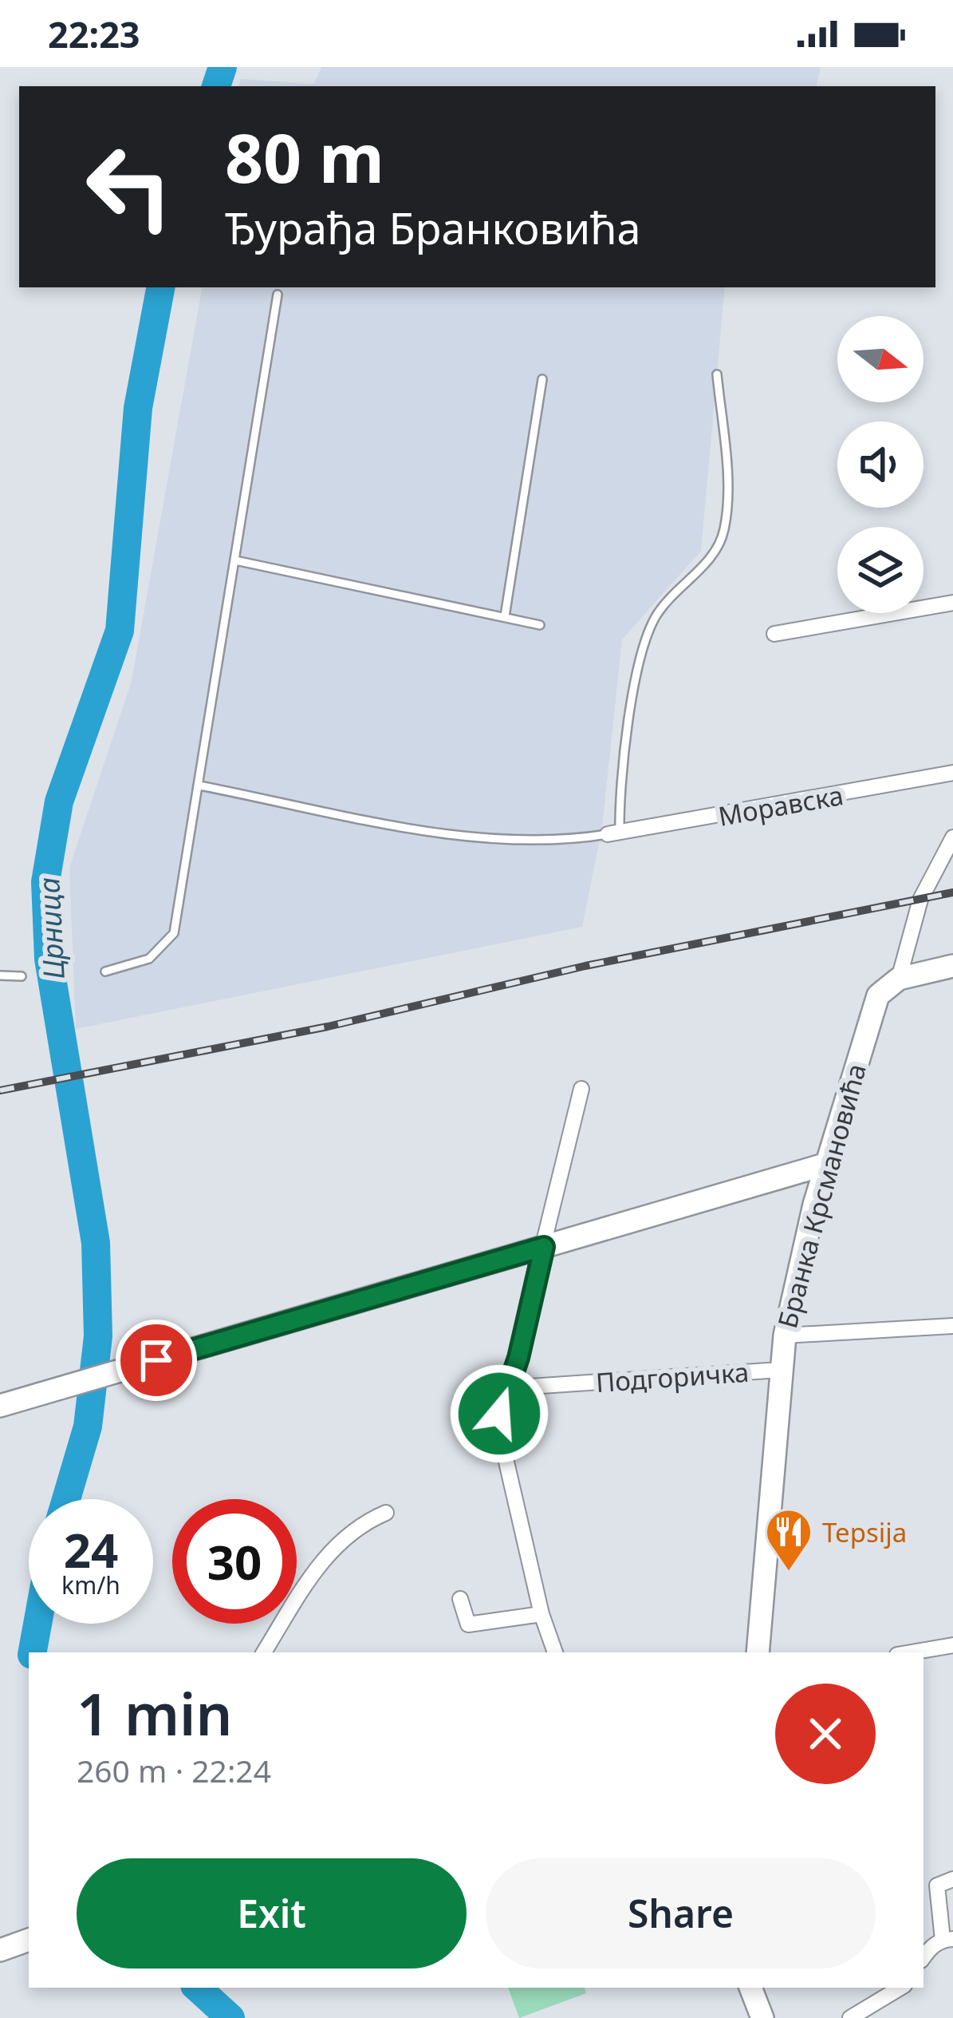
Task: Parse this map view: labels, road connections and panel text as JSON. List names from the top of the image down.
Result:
{
  "streets": {
    "main road": ["Бранка Крсмановића"],
    "street": ["Моравска", "Подгоричка"]
  },
  "crossings": [
    ["Бранка Крсмановића", "Подгоричка"]
  ],
  "water": ["Црница"],
  "places": {
    "restaurant": ["Tepsija"]
  },
  "north": "right",
  "page": {
    "status": "22:23",
    "turn": ["80 m", "Ђурађа Бранковића"],
    "speed": "24 km/h",
    "limit": "30",
    "heading": ["1 min", "260 m · 22:24"],
    "buttons": ["Exit", "Share"]
  }
}
